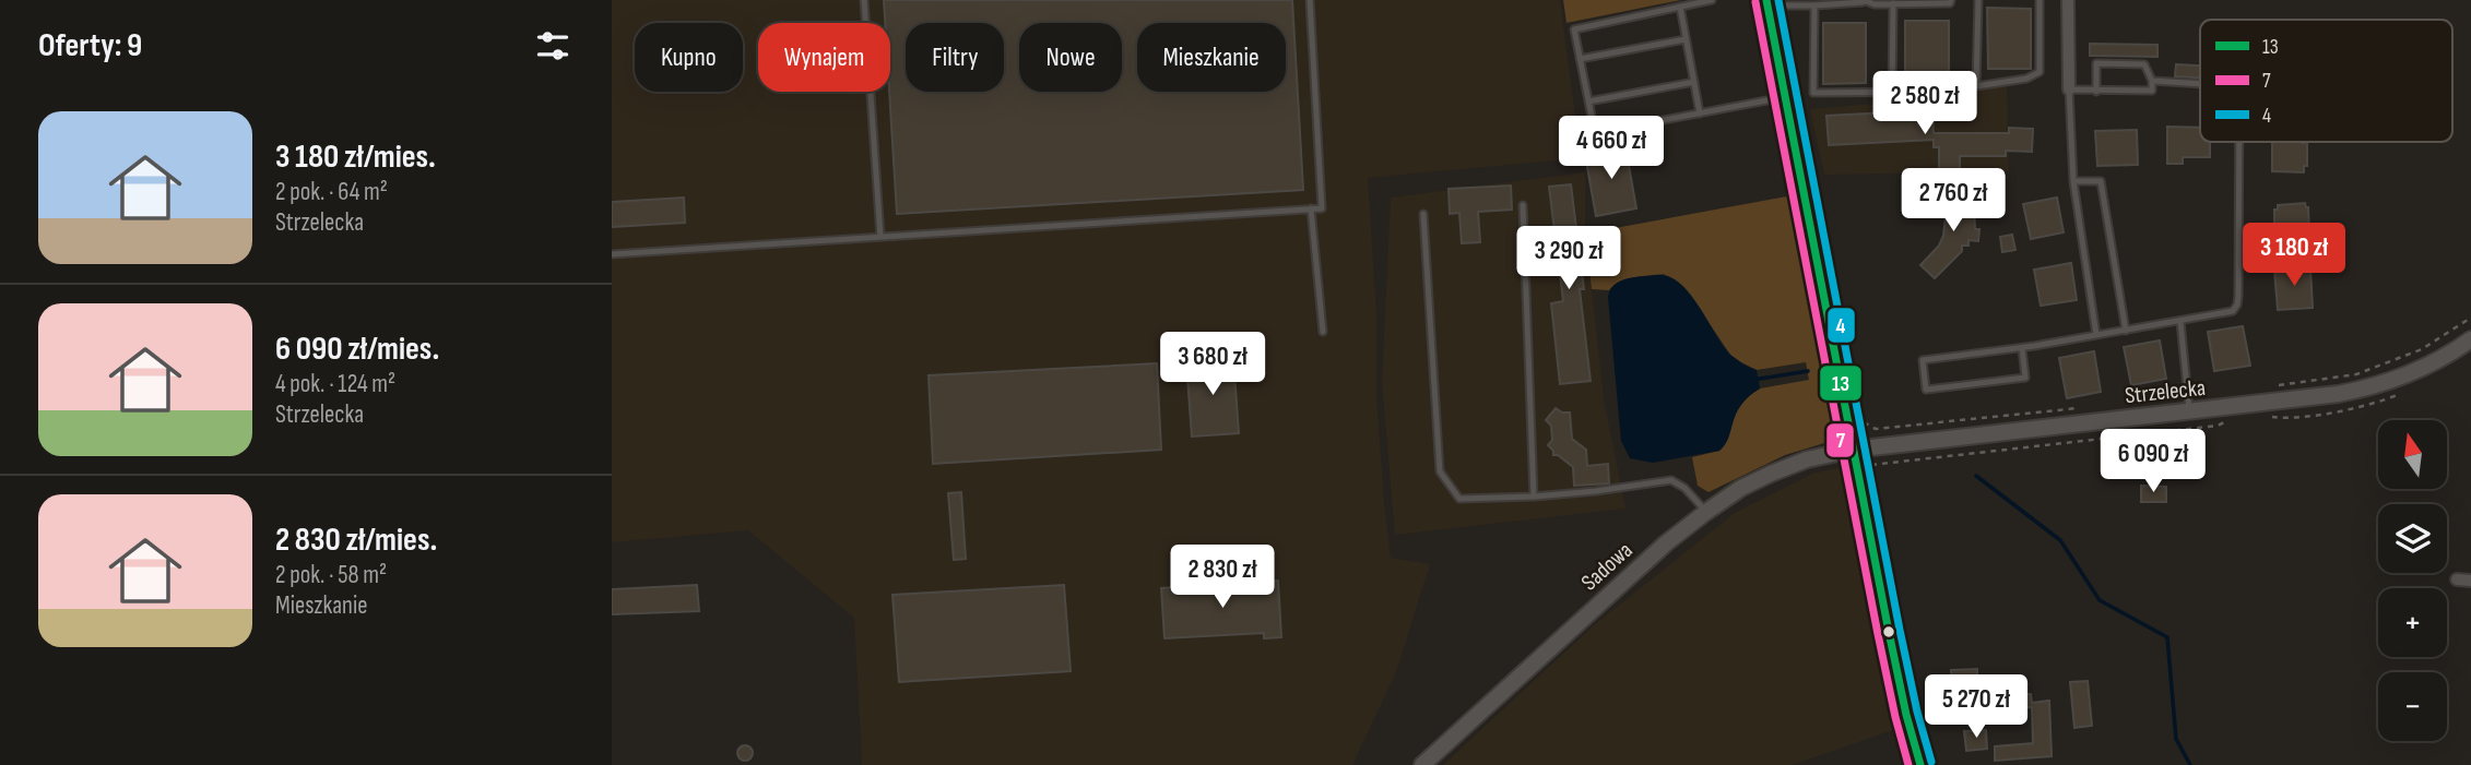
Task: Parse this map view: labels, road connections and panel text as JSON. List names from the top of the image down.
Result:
{
  "streets": {
    "street": ["Strzelecka", "Sadowa"]
  },
  "crossings": [
    ["Strzelecka", "Sadowa"]
  ],
  "lines": ["transit line 13", "transit line 4", "transit line 7"],
  "legend": ["13", "7", "4"],
  "north": "top",
  "page": {
    "heading": "Oferty: 9",
    "chip": [
      "Kupno",
      "Wynajem",
      "Filtry",
      "Nowe",
      "Mieszkanie"
    ],
    "price": [
      "2 580 zł",
      "4 660 zł",
      "2 760 zł",
      "3 180 zł",
      "3 290 zł",
      "3 680 zł",
      "6 090 zł",
      "2 830 zł",
      "5 270 zł"
    ],
    "list": [
      {
        "name": "3 180 zł/mies.",
        "note": "2 pok. · 64 m² · Strzelecka"
      },
      {
        "name": "6 090 zł/mies.",
        "note": "4 pok. · 124 m² · Strzelecka"
      },
      {
        "name": "2 830 zł/mies.",
        "note": "2 pok. · 58 m² · Mieszkanie"
      }
    ],
    "map_buttons": ["+", "−"]
  }
}
